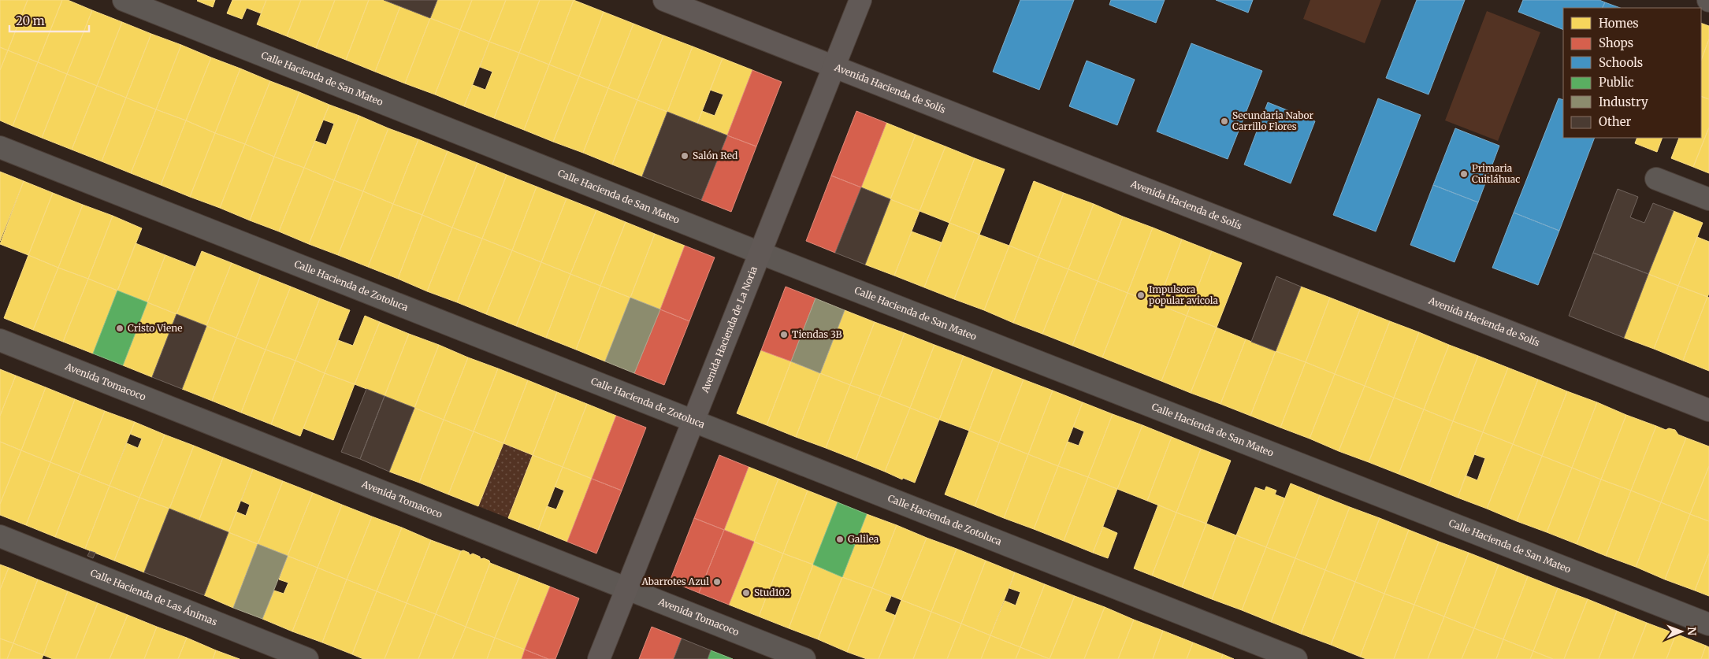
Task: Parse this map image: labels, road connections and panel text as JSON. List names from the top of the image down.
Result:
{
  "streets": {
    "street": [
      "Calle Hacienda de San Mateo",
      "Avenida Hacienda de Solís",
      "Calle Hacienda de Zotoluca",
      "Avenida Hacienda de La Noria",
      "Avenida Tomacoco",
      "Calle Hacienda de Las Ánimas"
    ]
  },
  "crossings": [
    ["Calle Hacienda de San Mateo", "Avenida Hacienda de La Noria"],
    ["Avenida Hacienda de Solís", "Avenida Hacienda de La Noria"],
    ["Calle Hacienda de Zotoluca", "Avenida Hacienda de La Noria"],
    ["Avenida Hacienda de La Noria", "Avenida Tomacoco"]
  ],
  "places": [
    "Secundaria Nabor Carrillo Flores",
    "Salón Red",
    "Primaria Cuitláhuac",
    "Impulsora popular avicola",
    "Cristo Viene",
    "Tiendas 3B",
    "Galilea",
    "Abarrotes Azul",
    "Stud102"
  ],
  "legend": [
    "Homes",
    "Shops",
    "Schools",
    "Public",
    "Industry",
    "Other"
  ],
  "scale_bar": "20 m",
  "north": "right"
}
